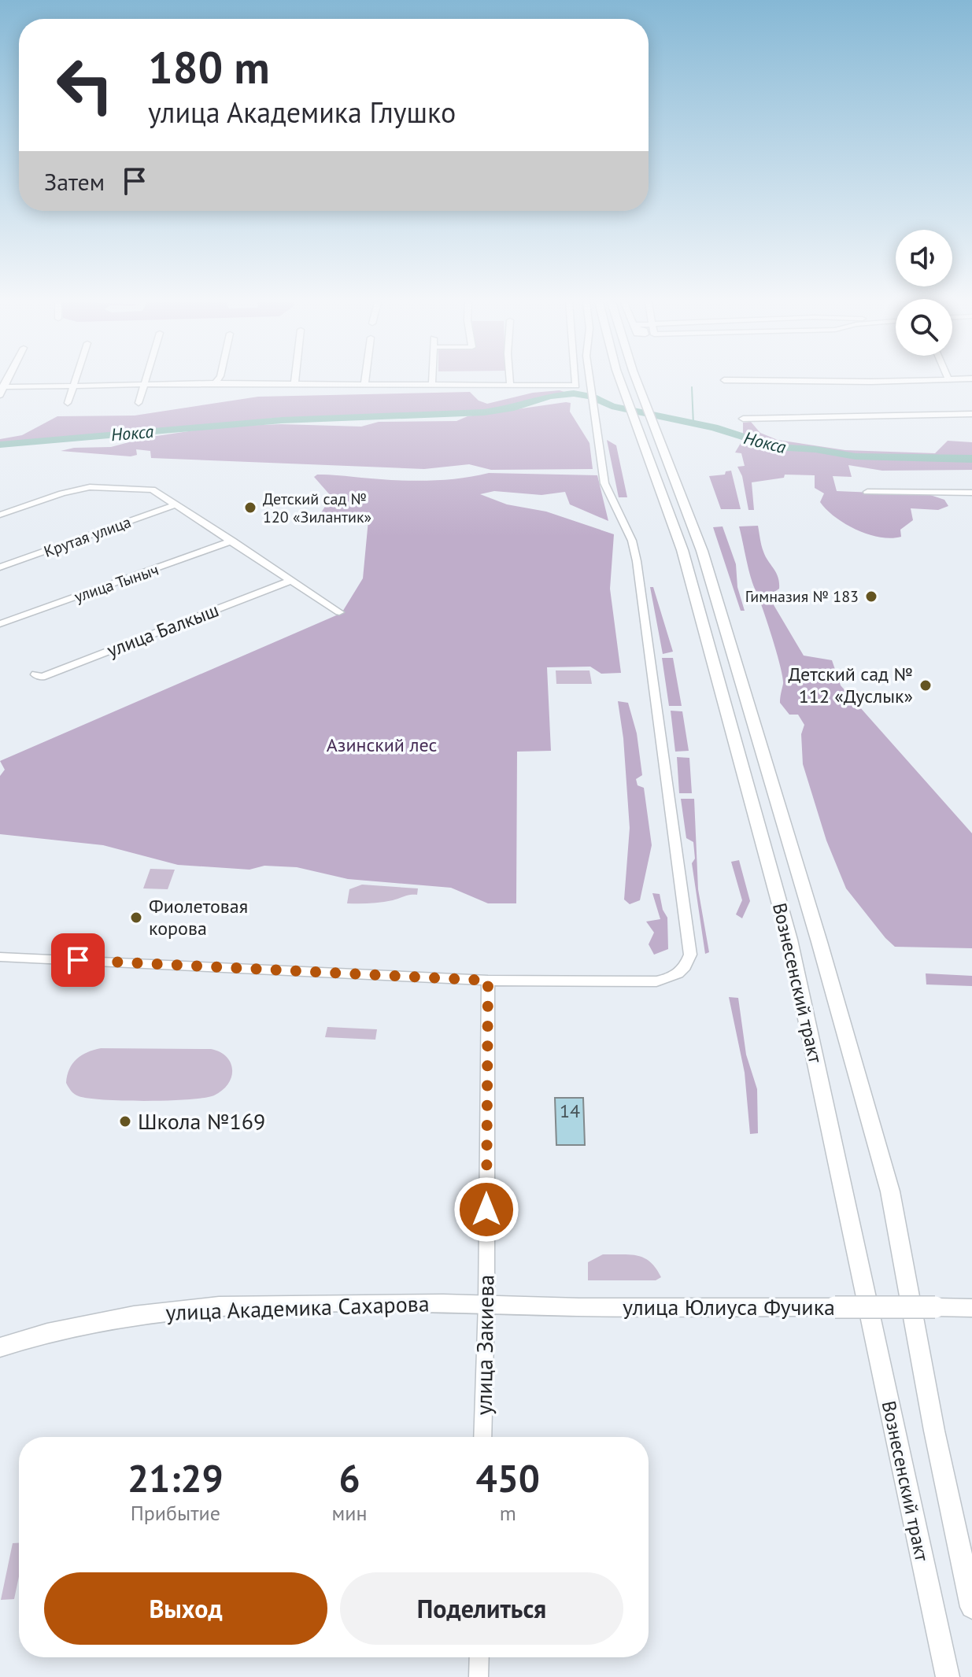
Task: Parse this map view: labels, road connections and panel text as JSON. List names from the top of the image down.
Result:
{
  "streets": {
    "main road": ["Вознесенский тракт", "улица Юлиуса Фучика", "улица Академика Сахарова"],
    "street": [
      "Крутая улица",
      "улица Тыныч",
      "улица Балкыш",
      "улица Закиева"
    ]
  },
  "crossings": [
    ["улица Юлиуса Фучика", "улица Академика Сахарова"],
    ["улица Юлиуса Фучика", "улица Закиева"],
    ["улица Академика Сахарова", "улица Закиева"]
  ],
  "water": ["Нокса"],
  "parks": ["Азинский лес"],
  "places": [
    "Детский сад № 120 «Зилантик»",
    "Гимназия № 183",
    "Детский сад № 112 «Дуслык»",
    "Фиолетовая корова",
    "Школа №169"
  ],
  "house_numbers": ["14"],
  "page": {
    "turn": ["180 m", "улица Академика Глушко"],
    "then": "Затем",
    "eta": [
      "21:29",
      "Прибытие",
      "6",
      "мин",
      "450",
      "m"
    ],
    "buttons": ["Выход", "Поделиться"]
  }
}
